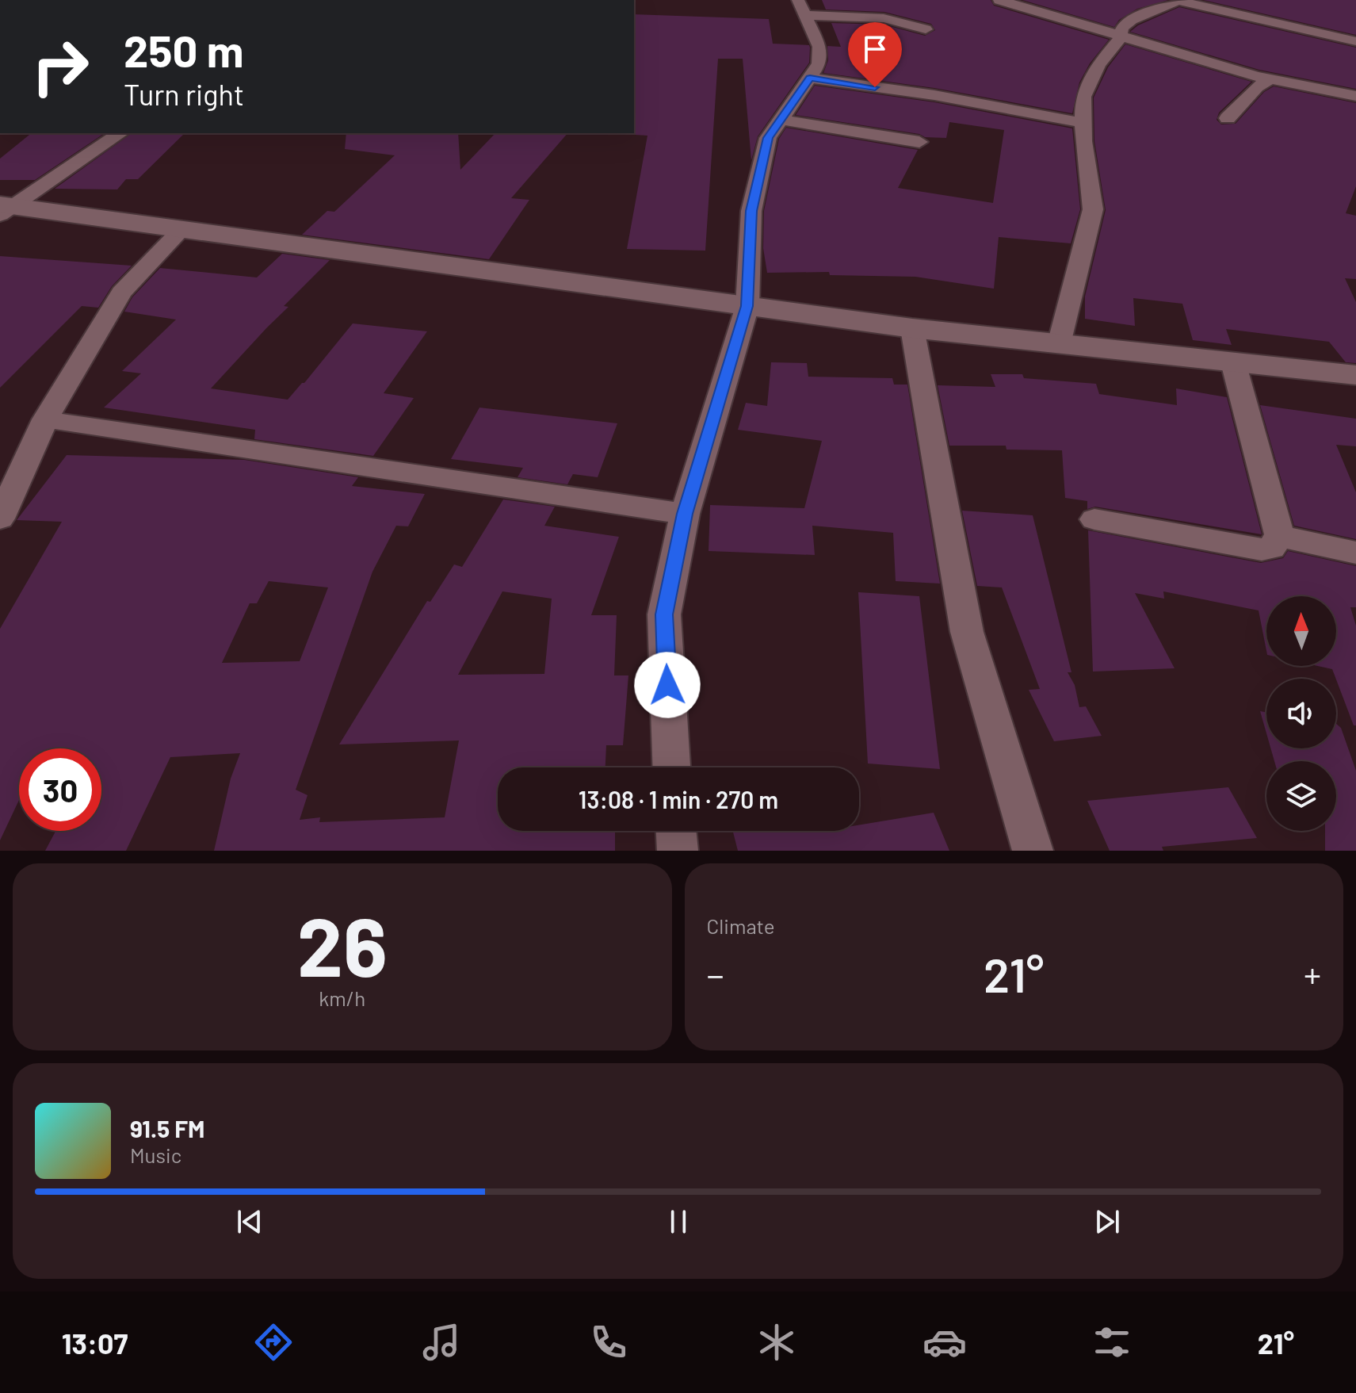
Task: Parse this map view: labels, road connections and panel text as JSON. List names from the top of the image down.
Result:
{
  "north": "top",
  "page": {
    "turn": ["250 m", "Turn right"],
    "limit": "30",
    "trip": "13:08 · 1 min · 270 m",
    "tile": [
      ["26", "km/h"],
      "Climate"
    ],
    "heat": ["−", "21°", "+"],
    "song": ["91.5 FM", "Music"],
    "tabs": ["13:07", "21°"]
  }
}
